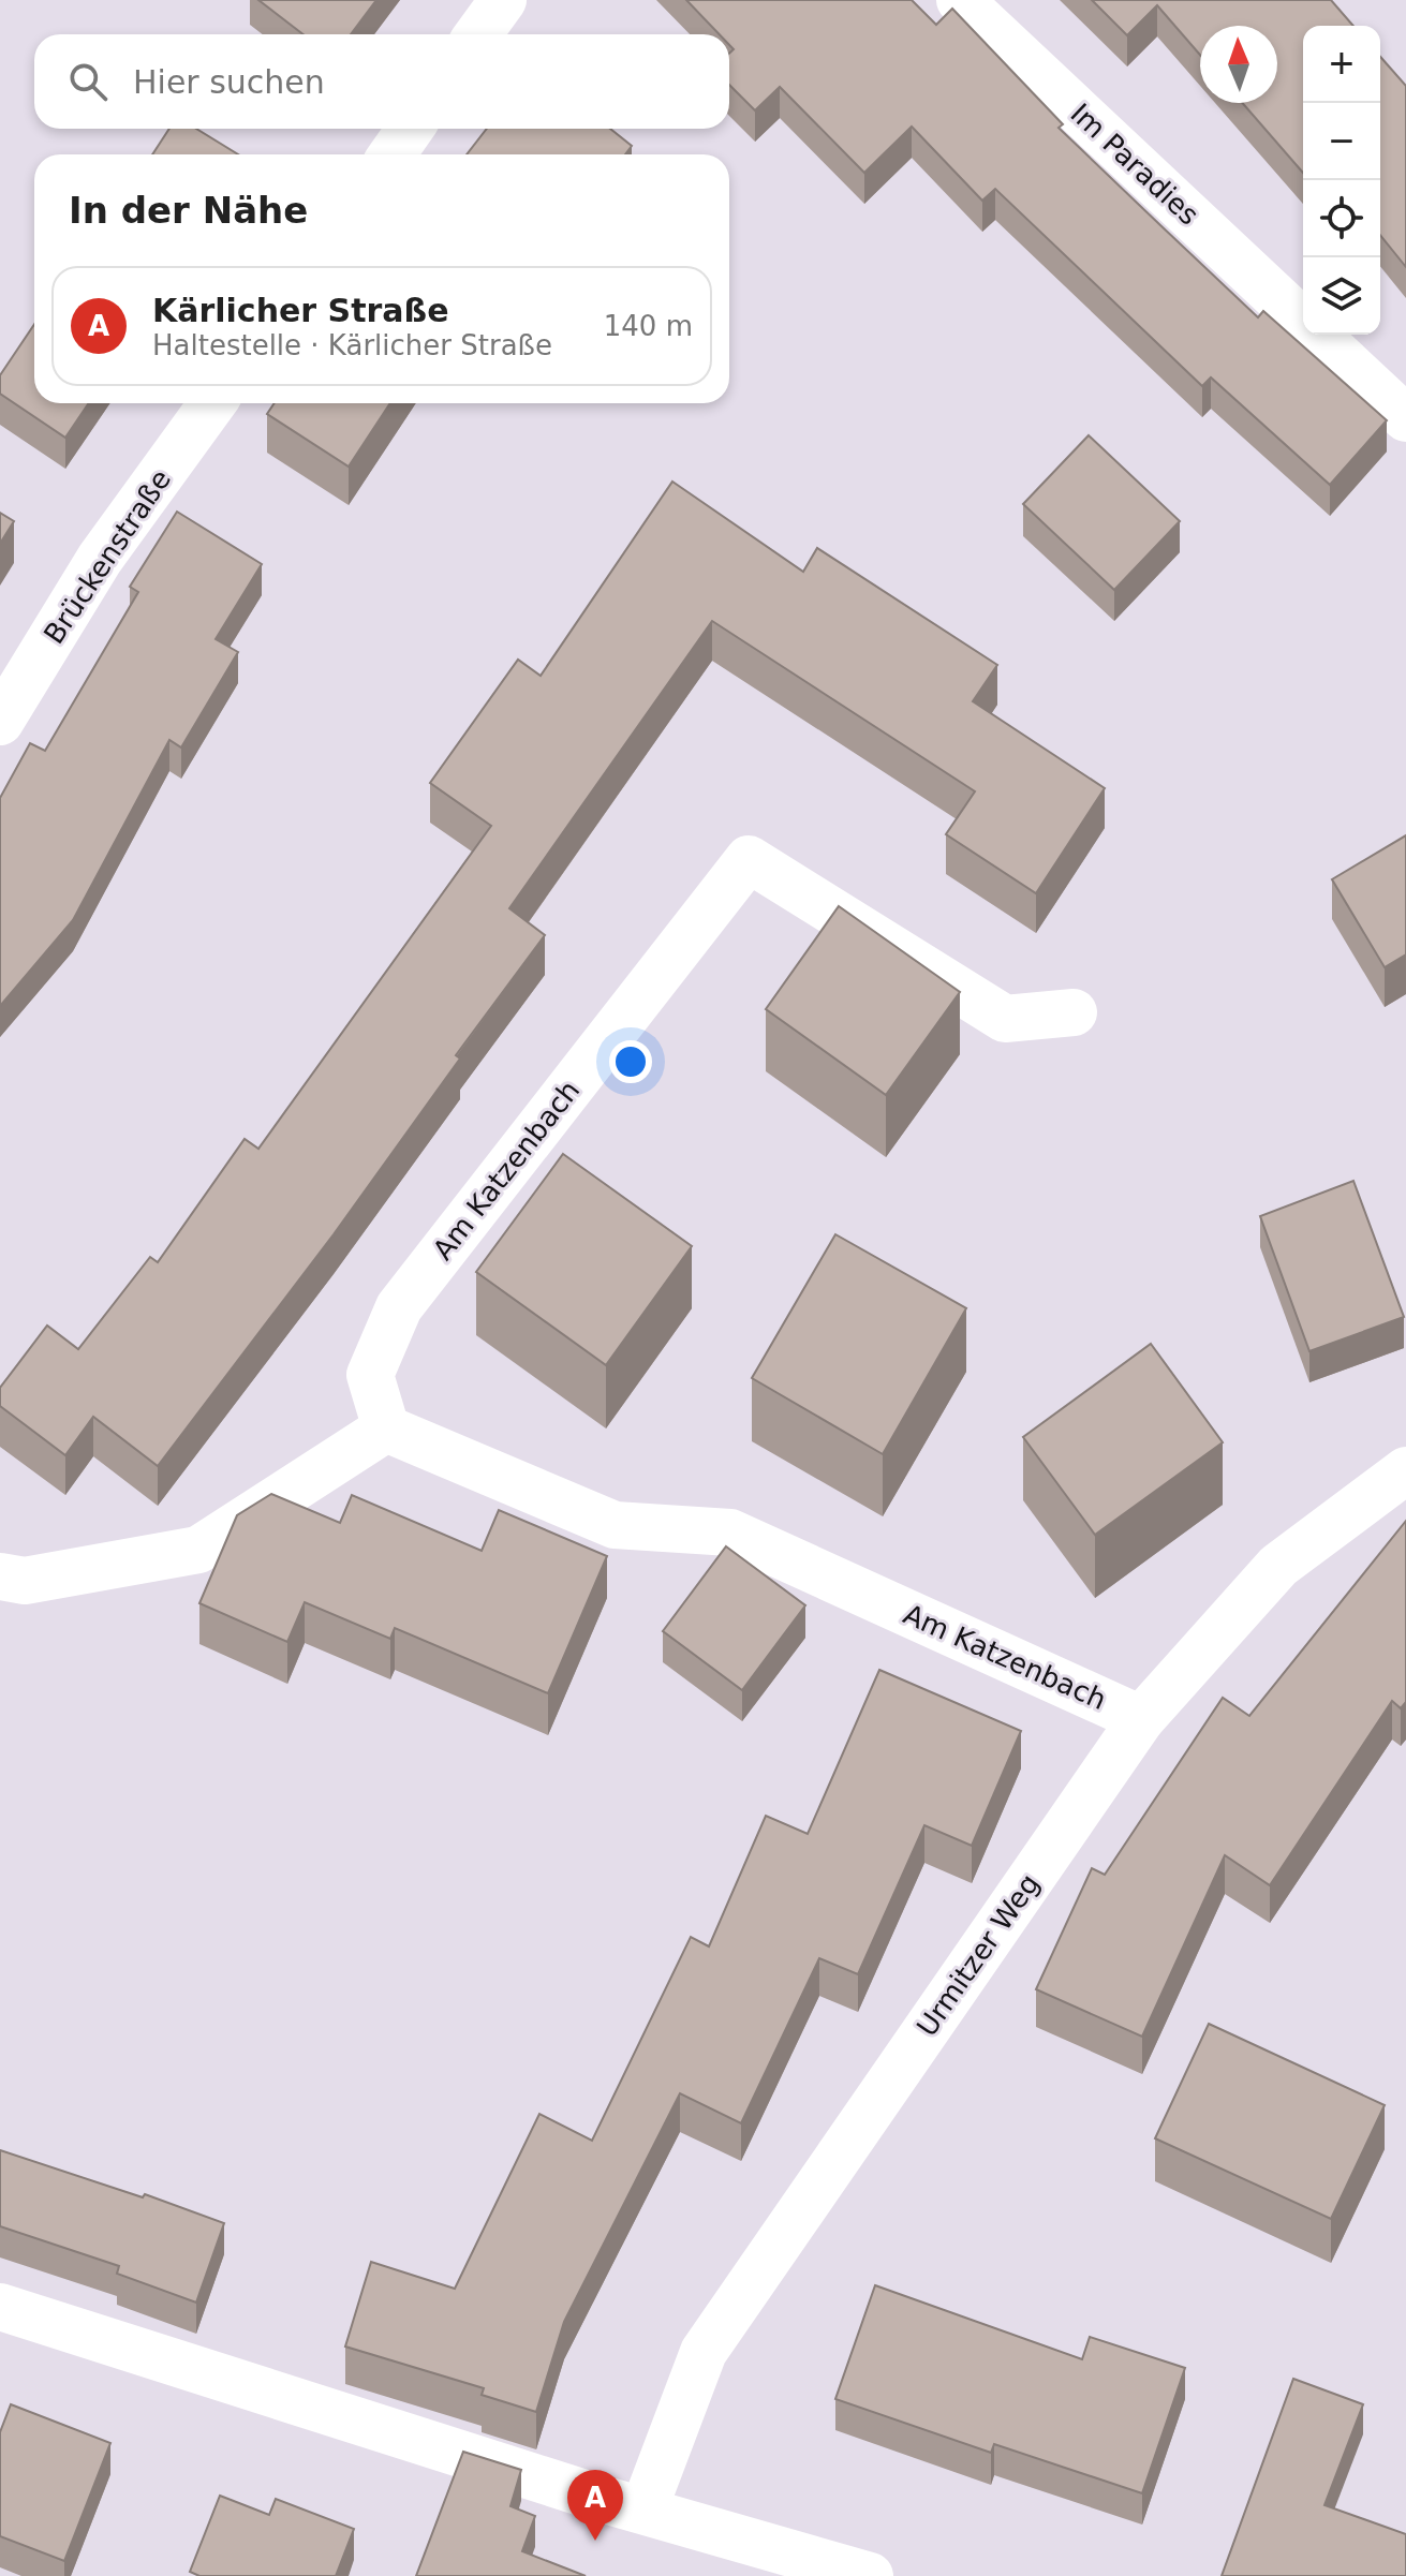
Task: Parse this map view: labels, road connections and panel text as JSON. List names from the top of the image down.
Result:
{
  "streets": {
    "street": [
      "Im Paradies",
      "Brückenstraße",
      "Am Katzenbach",
      "Urmitzer Weg"
    ]
  },
  "crossings": [
    ["Am Katzenbach", "Urmitzer Weg"]
  ],
  "north": "top",
  "page": {
    "map_buttons": ["+", "−"],
    "search": "Hier suchen",
    "heading": "In der Nähe",
    "list": [
      {
        "mark": "A",
        "name": "Kärlicher Straße",
        "note": "Haltestelle · Kärlicher Straße",
        "value": "140 m"
      }
    ],
    "pins": "A"
  }
}
